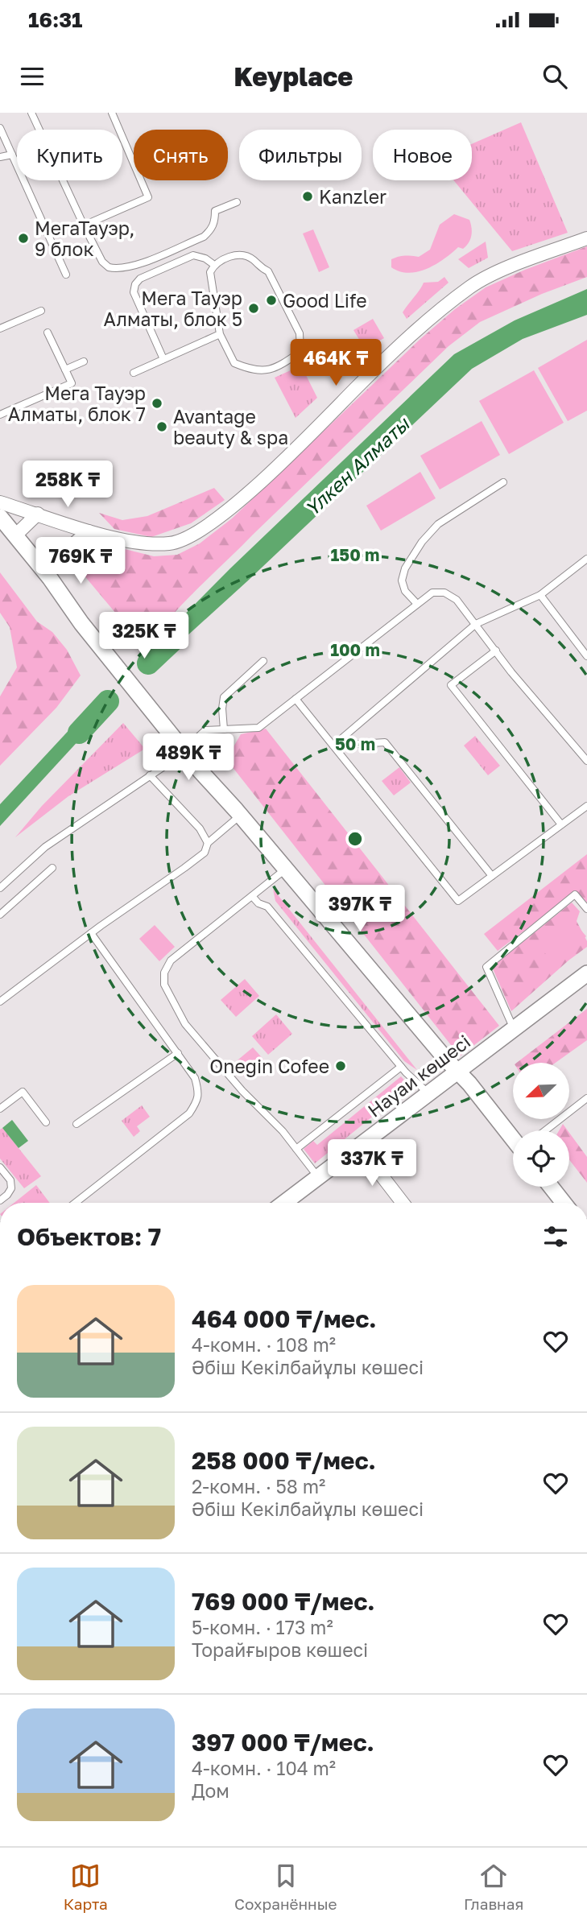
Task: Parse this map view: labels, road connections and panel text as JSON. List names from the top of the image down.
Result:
{
  "streets": {
    "street": ["Науаи көшесі"]
  },
  "water": ["Үлкен Алматы"],
  "places": [
    "Kanzler",
    "МегаТауэр, 9 блок",
    "Good Life",
    "Мега Тауэр Алматы, блок 5",
    "Мега Тауэр Алматы, блок 7",
    "Avantage beauty & spa",
    "Onegin Cofee"
  ],
  "north": "bottom left",
  "page": {
    "status": "16:31",
    "header": "Keyplace",
    "chip": [
      "Купить",
      "Снять",
      "Фильтры",
      "Новое"
    ],
    "price": [
      "464K ₸",
      "258K ₸",
      "769K ₸",
      "325K ₸",
      "489K ₸",
      "397K ₸",
      "337K ₸"
    ],
    "heading": "Объектов: 7",
    "list": [
      {
        "name": "464 000 ₸/мес.",
        "note": "4-комн. · 108 m² · Әбіш Кекілбайұлы көшесі"
      },
      {
        "name": "258 000 ₸/мес.",
        "note": "2-комн. · 58 m² · Әбіш Кекілбайұлы көшесі"
      },
      {
        "name": "769 000 ₸/мес.",
        "note": "5-комн. · 173 m² · Торайғыров көшесі"
      },
      {
        "name": "397 000 ₸/мес.",
        "note": "4-комн. · 104 m² · Дом"
      }
    ],
    "tabs": ["Карта", "Сохранённые", "Главная"]
  },
  "rings": ["150 m", "100 m", "50 m"]
}
